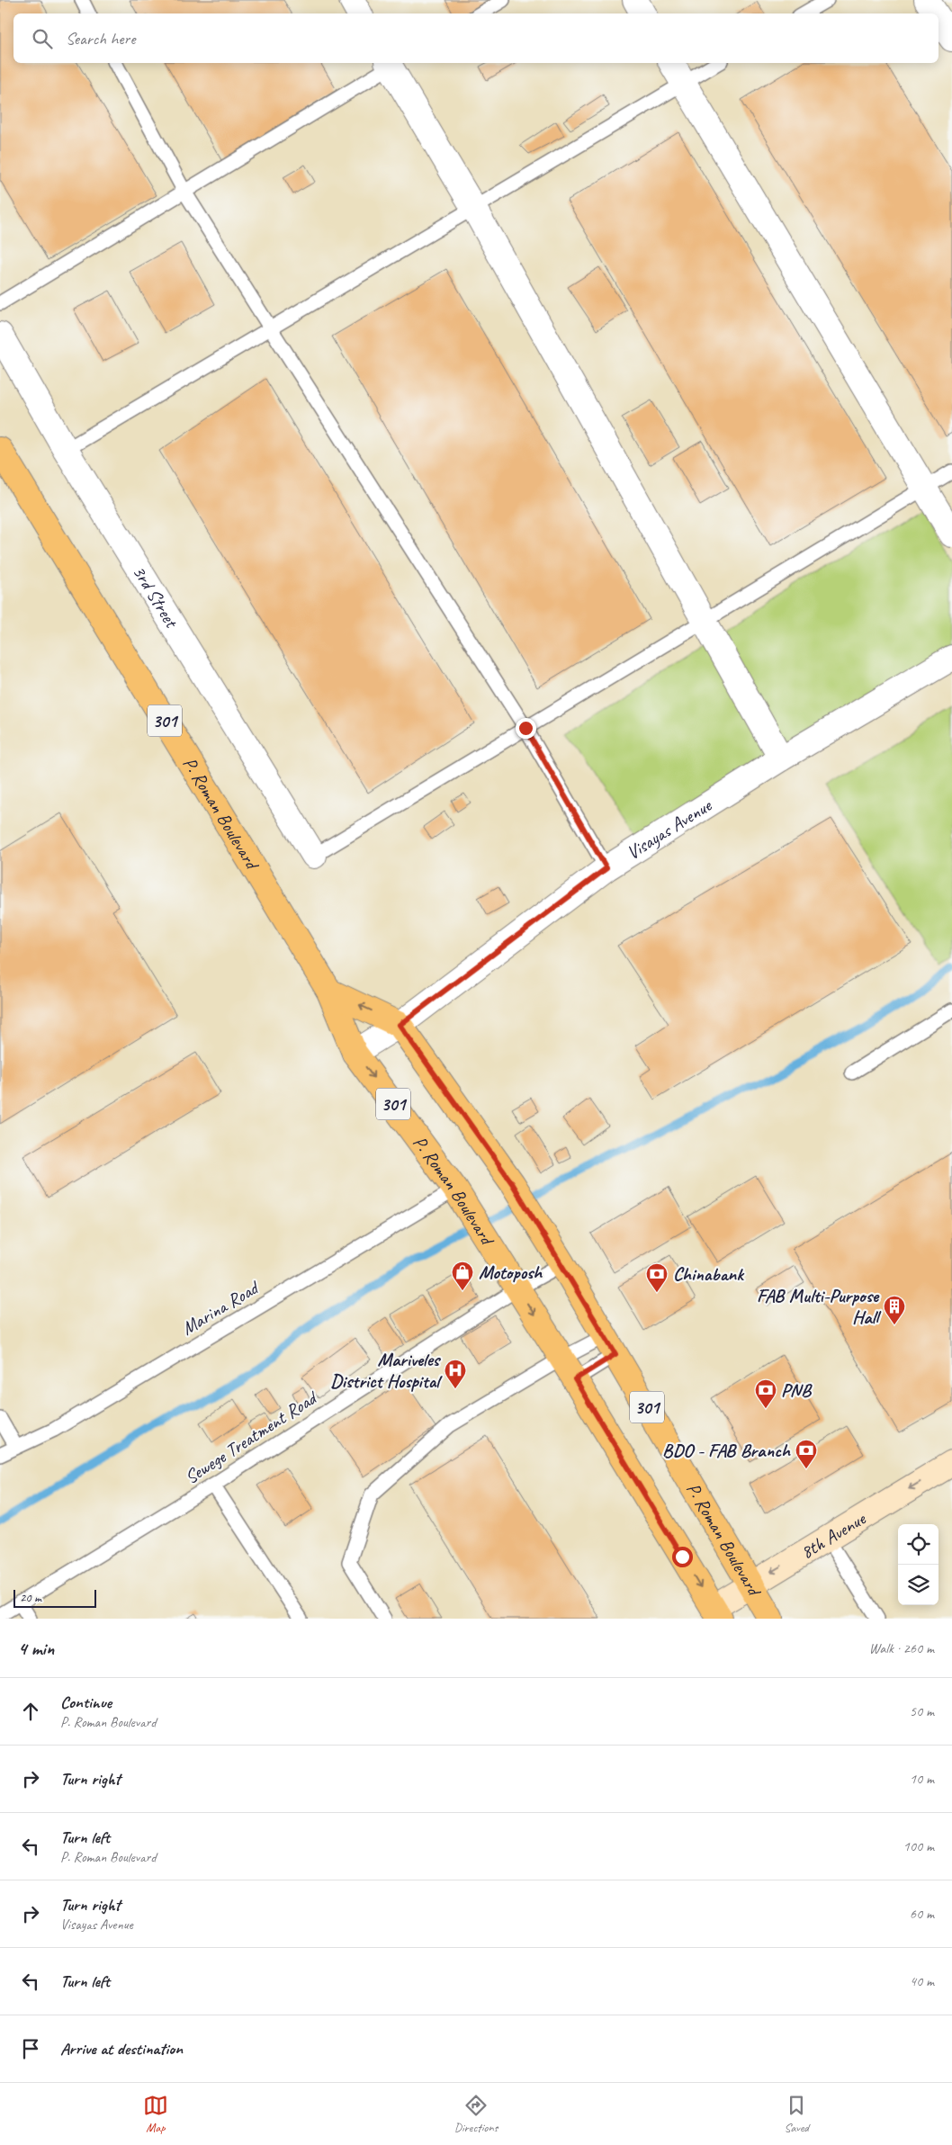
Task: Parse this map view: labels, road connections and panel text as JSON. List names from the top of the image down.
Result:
{
  "streets": {
    "main road": ["301", "P. Roman Boulevard"],
    "street": ["3rd Street", "Visayas Avenue", "8th Avenue"],
    "lane": ["Marina Road", "Sewege Treatment Road"]
  },
  "crossings": [
    ["P. Roman Boulevard", "Visayas Avenue"],
    ["P. Roman Boulevard", "Marina Road"],
    ["P. Roman Boulevard", "Sewege Treatment Road"],
    ["P. Roman Boulevard", "8th Avenue"]
  ],
  "one_way": ["8th Avenue"],
  "places": {
    "shop": ["Motoposh"],
    "bank": ["Chinabank", "PNB", "BDO - FAB Branch"],
    "building": ["FAB Multi-Purpose Hall"],
    "hospital": ["Mariveles District Hospital"]
  },
  "scale_bar": "20 m",
  "page": {
    "search": "Search here",
    "scale": "20 m",
    "heading": ["4 min", "Walk · 260 m"],
    "list": [
      ["Continue", "P. Roman Boulevard", "50 m"],
      ["Turn right", "10 m"],
      ["Turn left", "P. Roman Boulevard", "100 m"],
      ["Turn right", "Visayas Avenue", "60 m"],
      ["Turn left", "40 m"],
      "Arrive at destination"
    ],
    "nav": ["Map", "Directions", "Saved"]
  }
}
